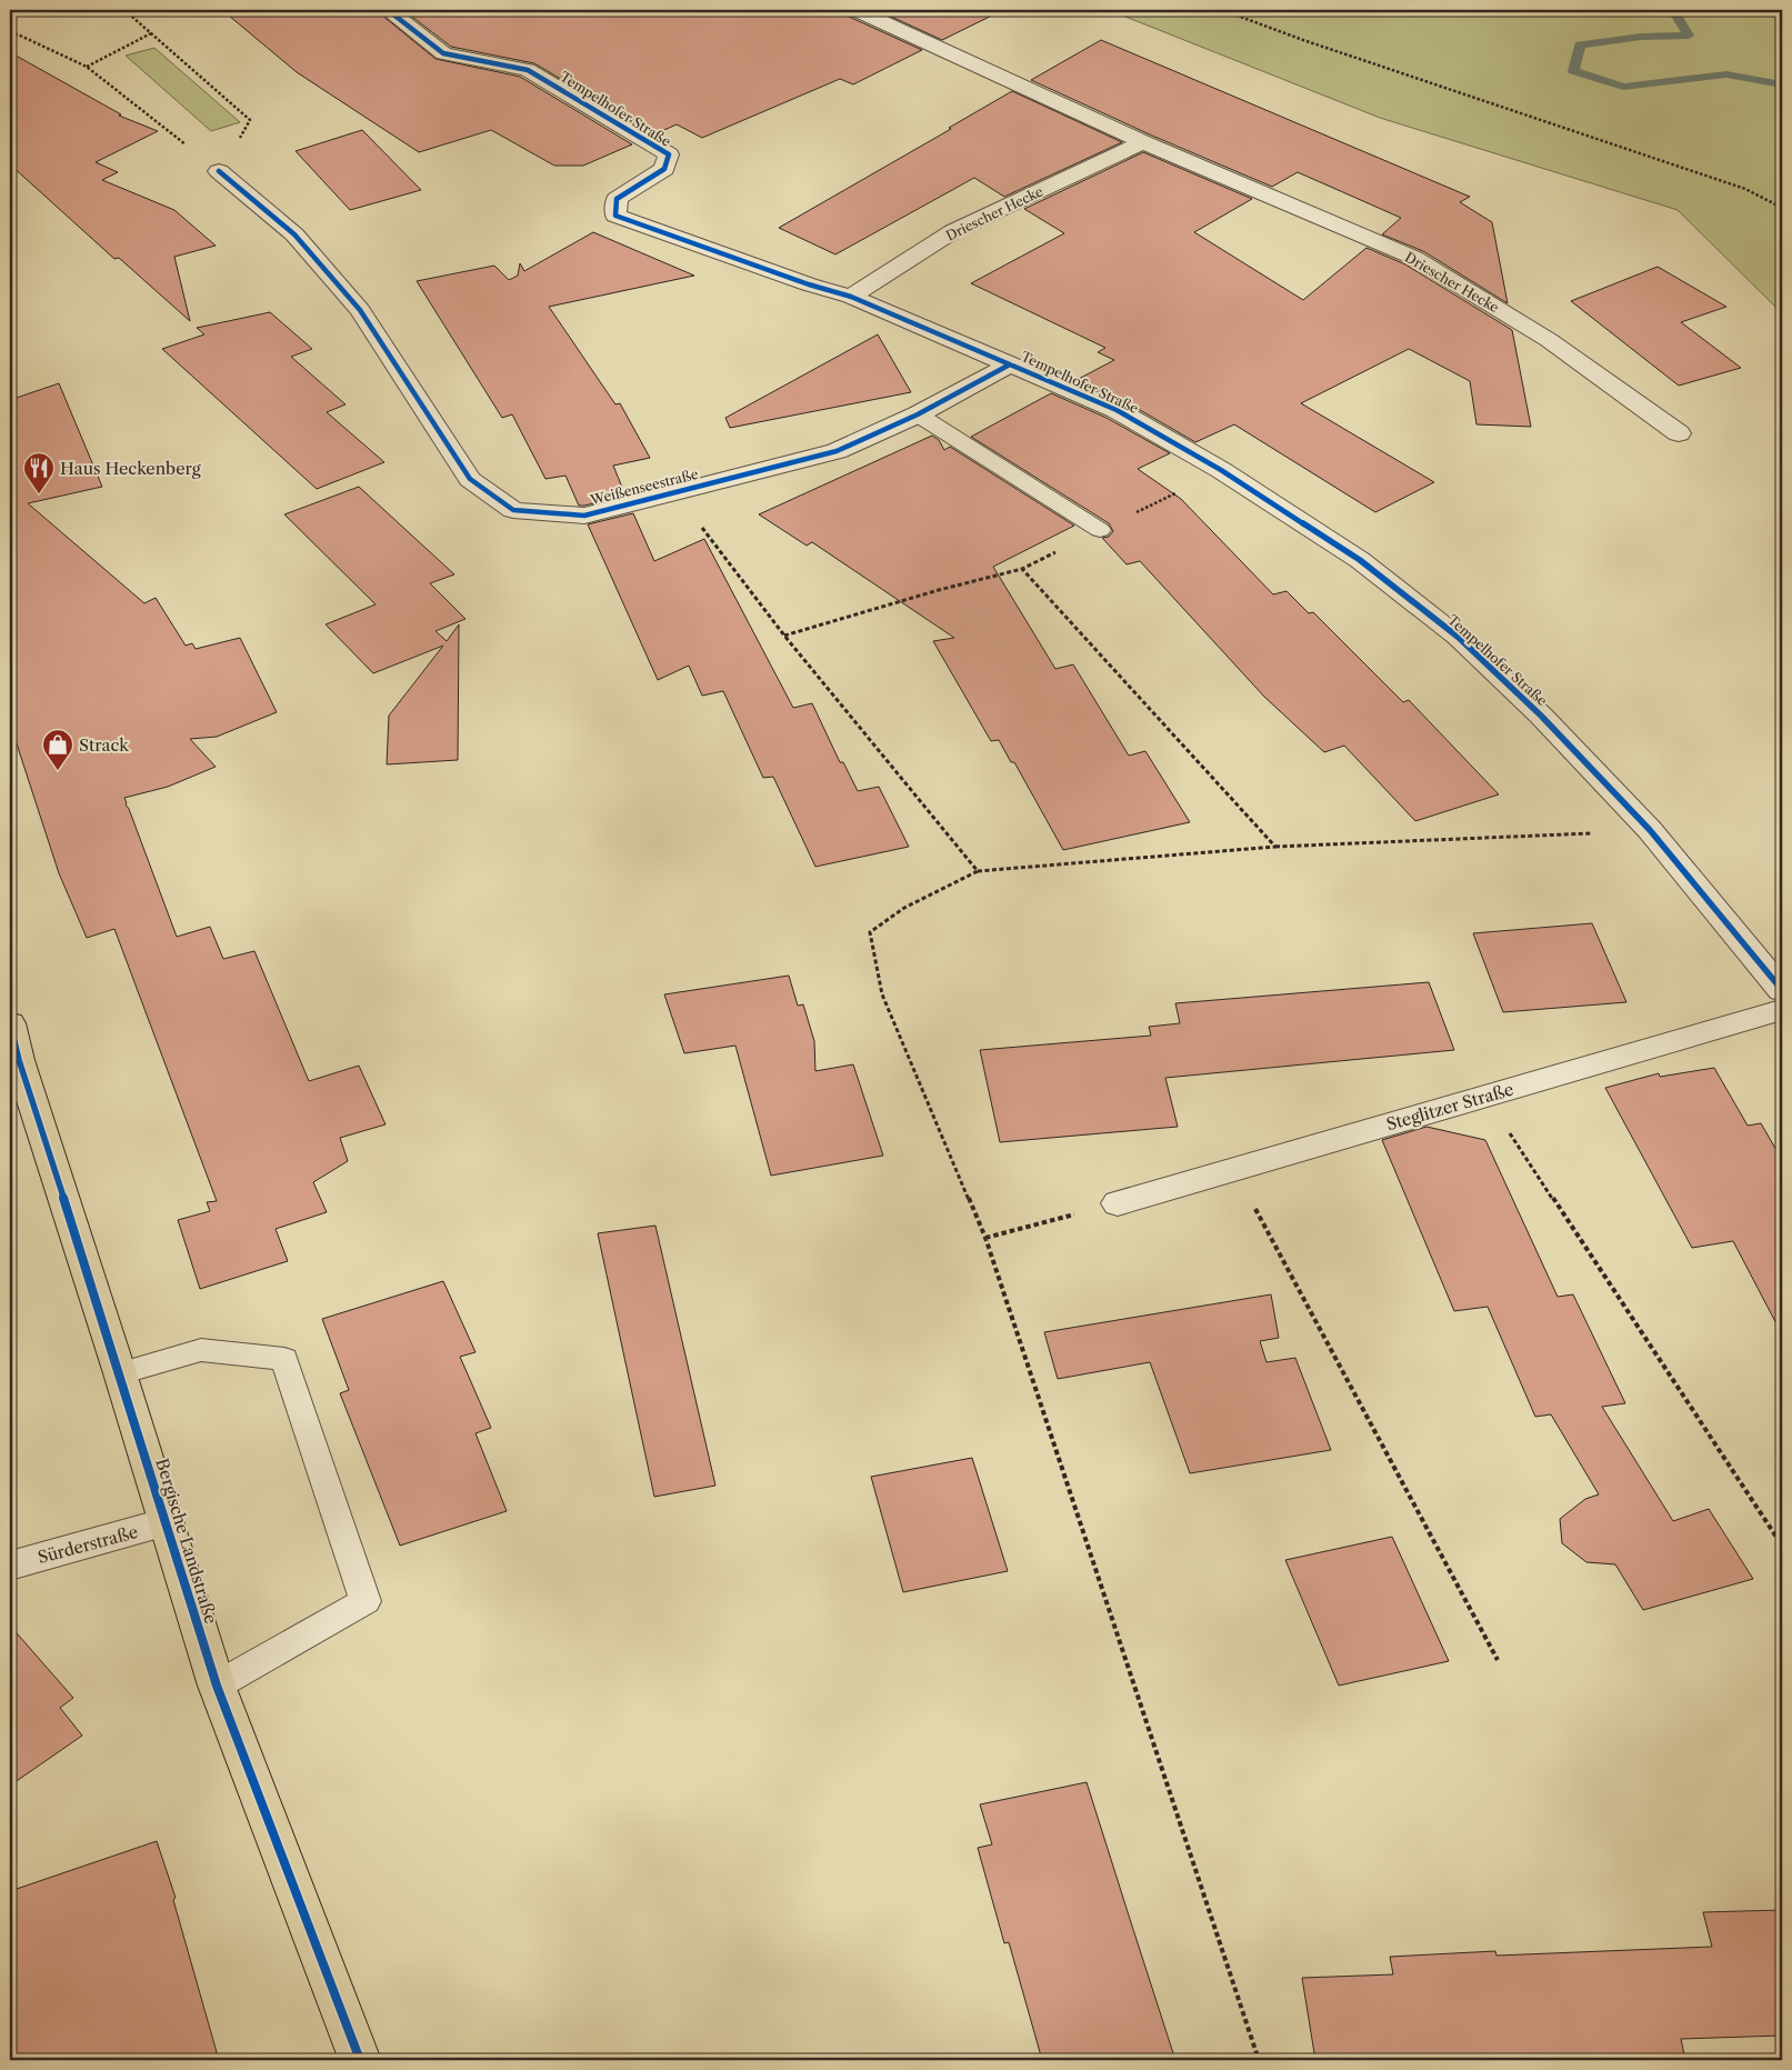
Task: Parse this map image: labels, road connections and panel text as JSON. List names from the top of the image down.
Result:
{
  "streets": {
    "main road": ["Bergische Landstraße"],
    "street": [
      "Tempelhofer Straße",
      "Driescher Hecke",
      "Weißenseestraße",
      "Steglitzer Straße",
      "Sürderstraße"
    ]
  },
  "crossings": [
    ["Tempelhofer Straße", "Driescher Hecke"],
    ["Tempelhofer Straße", "Weißenseestraße"],
    ["Bergische Landstraße", "Sürderstraße"]
  ],
  "places": {
    "restaurant": ["Haus Heckenberg"],
    "shop": ["Strack"]
  }
}
